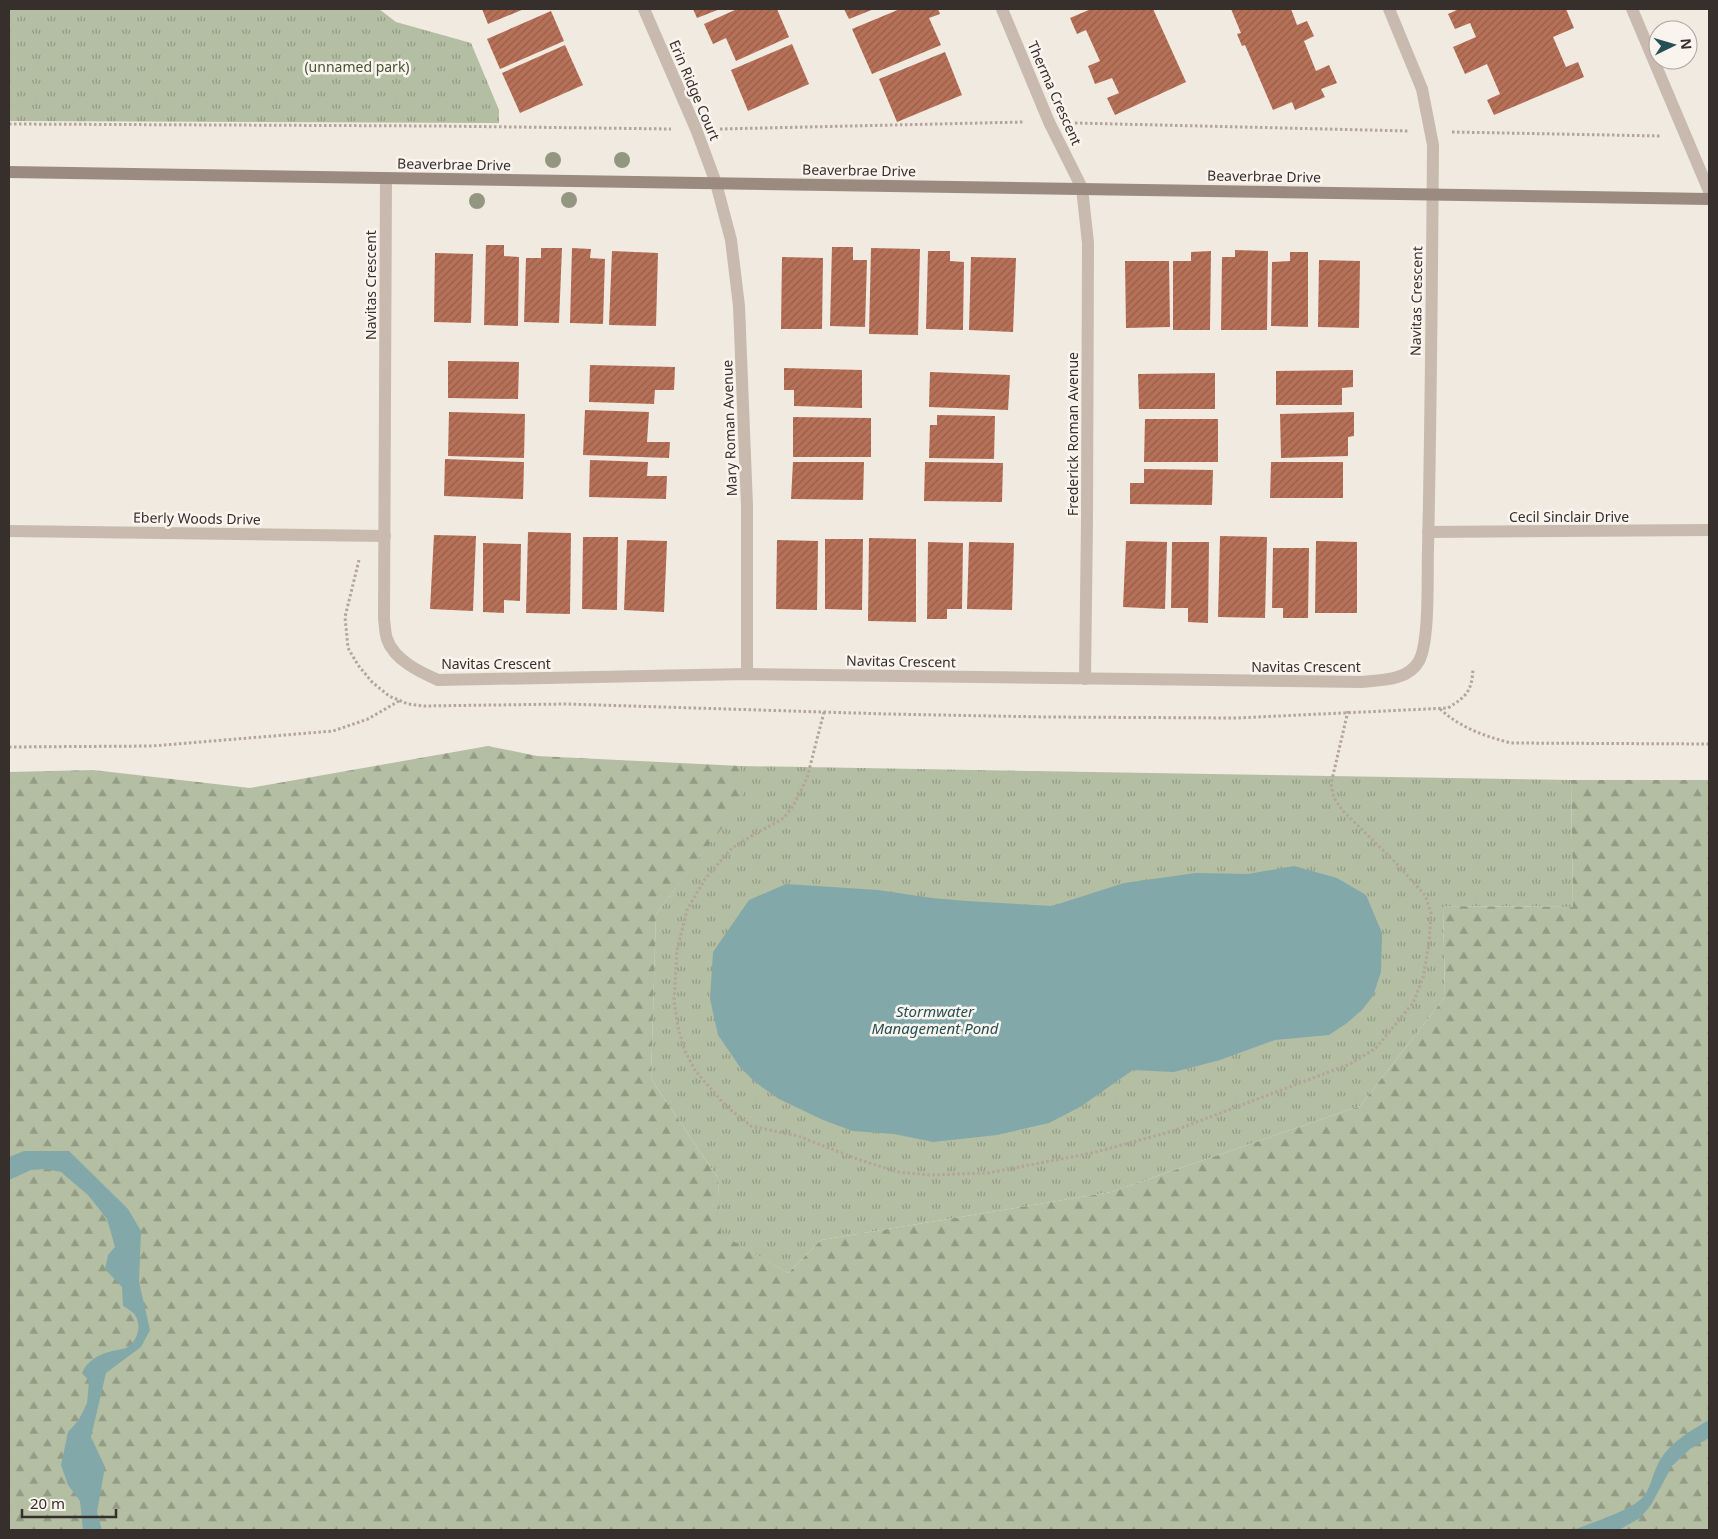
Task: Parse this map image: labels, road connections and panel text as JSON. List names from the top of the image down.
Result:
{
  "streets": {
    "street": [
      "Erin Ridge Court",
      "Therma Crescent",
      "Beaverbrae Drive",
      "Navitas Crescent",
      "Mary Roman Avenue",
      "Frederick Roman Avenue",
      "Cecil Sinclair Drive",
      "Eberly Woods Drive"
    ]
  },
  "crossings": [
    ["Erin Ridge Court", "Beaverbrae Drive"],
    ["Erin Ridge Court", "Mary Roman Avenue"],
    ["Therma Crescent", "Beaverbrae Drive"],
    ["Therma Crescent", "Frederick Roman Avenue"],
    ["Beaverbrae Drive", "Navitas Crescent"],
    ["Beaverbrae Drive", "Mary Roman Avenue"],
    ["Beaverbrae Drive", "Frederick Roman Avenue"],
    ["Navitas Crescent", "Mary Roman Avenue"],
    ["Navitas Crescent", "Frederick Roman Avenue"],
    ["Navitas Crescent", "Cecil Sinclair Drive"],
    ["Navitas Crescent", "Eberly Woods Drive"]
  ],
  "water": ["Stormwater Management Pond"],
  "parks": ["(unnamed park)"],
  "scale_bar": "20 m",
  "north": "right"
}
